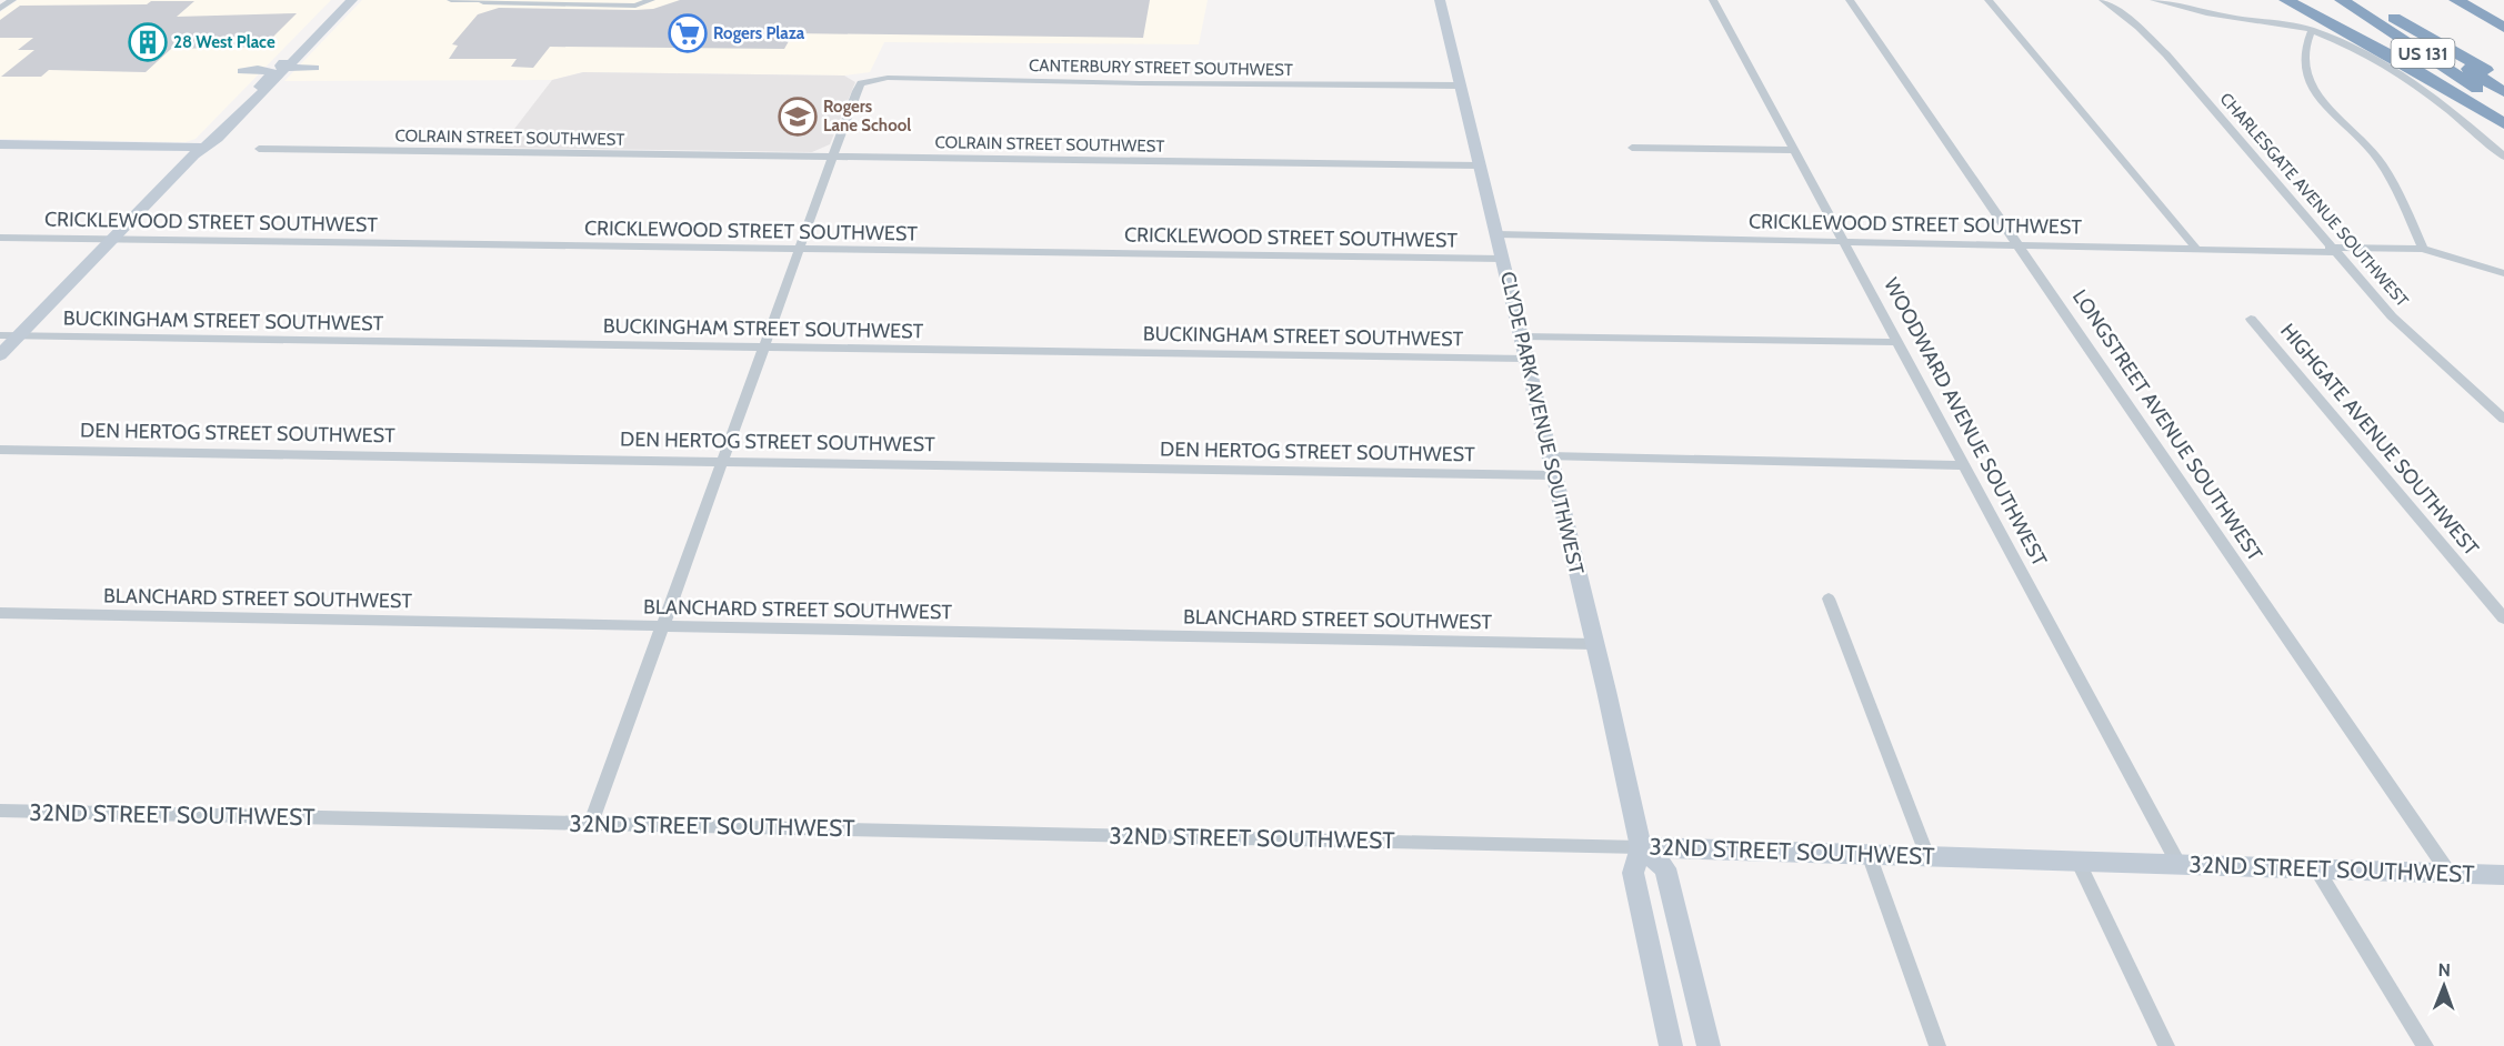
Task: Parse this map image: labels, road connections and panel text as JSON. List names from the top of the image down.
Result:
{
  "streets": {
    "highway": ["US 131"],
    "main road": ["CLYDE PARK AVENUE SOUTHWEST", "32ND STREET SOUTHWEST"],
    "street": [
      "CANTERBURY STREET SOUTHWEST",
      "COLRAIN STREET SOUTHWEST",
      "CHARLESGATE AVENUE SOUTHWEST",
      "CRICKLEWOOD STREET SOUTHWEST",
      "BUCKINGHAM STREET SOUTHWEST",
      "WOODWARD AVENUE SOUTHWEST",
      "LONGSTREET AVENUE SOUTHWEST",
      "DEN HERTOG STREET SOUTHWEST",
      "HIGHGATE AVENUE SOUTHWEST",
      "BLANCHARD STREET SOUTHWEST"
    ]
  },
  "crossings": [
    ["CANTERBURY STREET SOUTHWEST", "COLRAIN STREET SOUTHWEST"],
    ["CANTERBURY STREET SOUTHWEST", "CLYDE PARK AVENUE SOUTHWEST"],
    ["COLRAIN STREET SOUTHWEST", "CLYDE PARK AVENUE SOUTHWEST"],
    ["CHARLESGATE AVENUE SOUTHWEST", "CRICKLEWOOD STREET SOUTHWEST"],
    ["CRICKLEWOOD STREET SOUTHWEST", "WOODWARD AVENUE SOUTHWEST"],
    ["CRICKLEWOOD STREET SOUTHWEST", "CLYDE PARK AVENUE SOUTHWEST"],
    ["CRICKLEWOOD STREET SOUTHWEST", "LONGSTREET AVENUE SOUTHWEST"],
    ["BUCKINGHAM STREET SOUTHWEST", "CLYDE PARK AVENUE SOUTHWEST"],
    ["WOODWARD AVENUE SOUTHWEST", "32ND STREET SOUTHWEST"],
    ["CLYDE PARK AVENUE SOUTHWEST", "DEN HERTOG STREET SOUTHWEST"],
    ["CLYDE PARK AVENUE SOUTHWEST", "BLANCHARD STREET SOUTHWEST"],
    ["CLYDE PARK AVENUE SOUTHWEST", "32ND STREET SOUTHWEST"],
    ["LONGSTREET AVENUE SOUTHWEST", "32ND STREET SOUTHWEST"]
  ],
  "places": {
    "supermarket": ["Rogers Plaza"],
    "building": ["28 West Place"],
    "school or university": ["Rogers Lane School"]
  },
  "north": "top"
}
